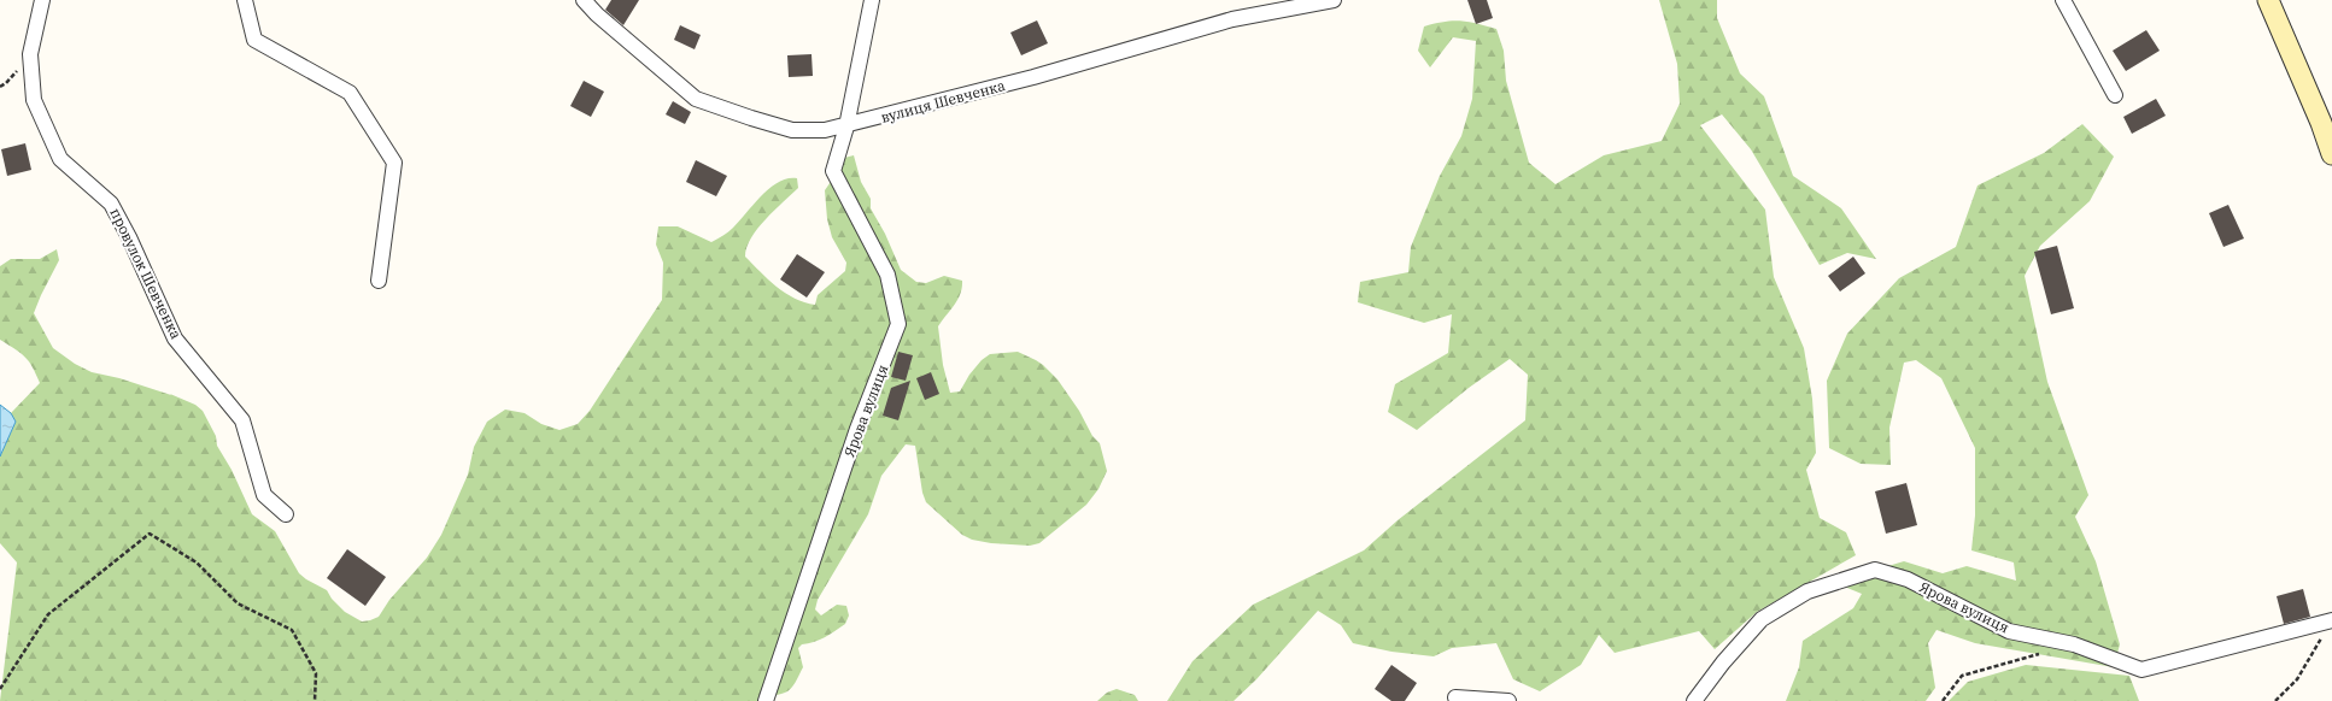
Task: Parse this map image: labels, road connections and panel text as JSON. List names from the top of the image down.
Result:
{
  "streets": {
    "street": ["вулиця Шевченка", "провулок Шевченка", "Ярова вулиця"]
  },
  "crossings": [
    ["вулиця Шевченка", "Ярова вулиця"]
  ]
}
